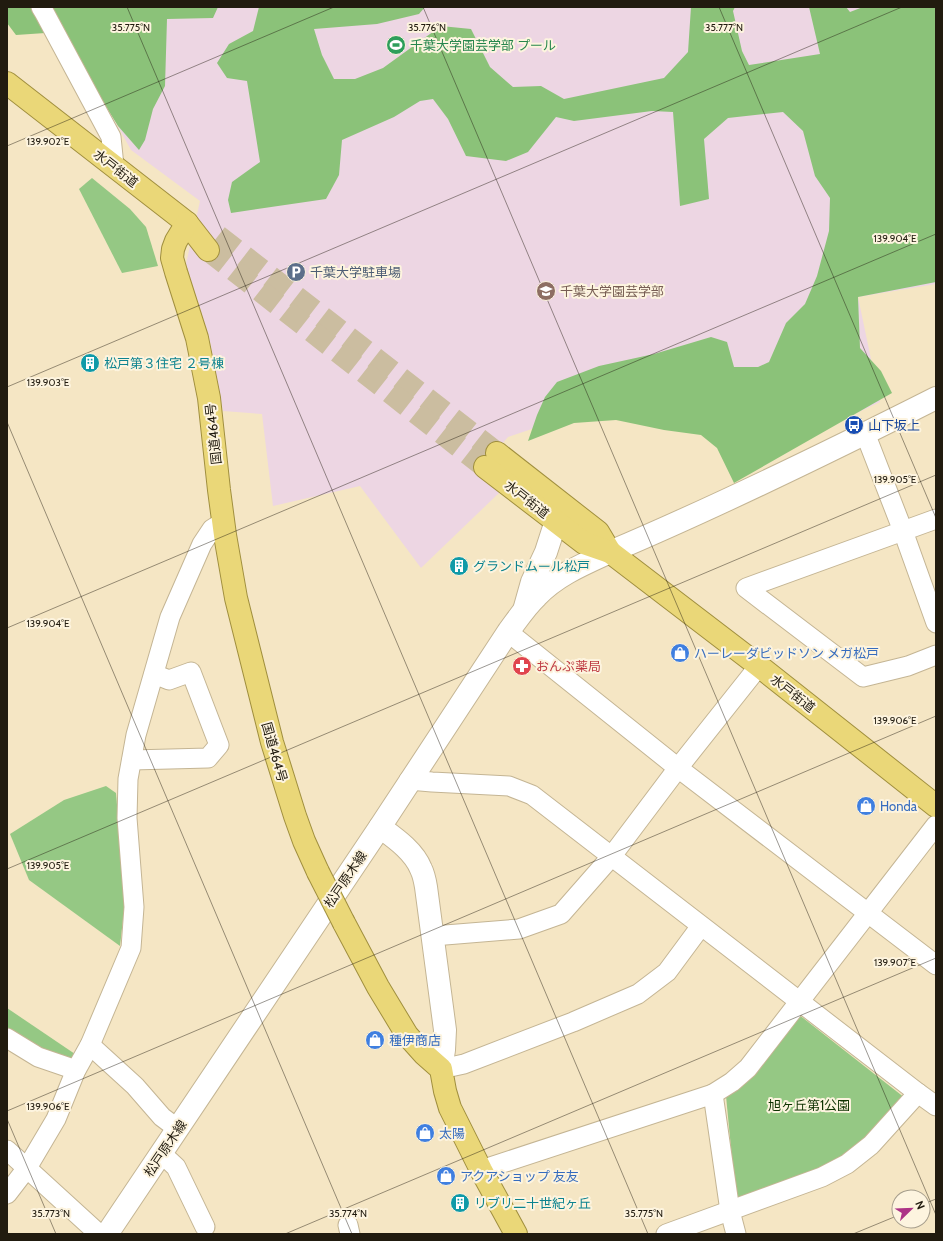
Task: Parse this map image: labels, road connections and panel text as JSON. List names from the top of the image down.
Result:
{
  "streets": {
    "highway": ["水戸街道", "国道464号"],
    "main road": ["松戸原木線"]
  },
  "crossings": [
    ["水戸街道", "国道464号"],
    ["水戸街道", "松戸原木線"]
  ],
  "parks": ["旭ヶ丘第1公園"],
  "places": {
    "sports": ["千葉大学園芸学部 プール"],
    "parking": ["千葉大学駐車場"],
    "school or university": ["千葉大学園芸学部"],
    "building": ["松戸第３住宅 ２号棟", "グランドムール松戸", "リブリ二十世紀ヶ丘"],
    "bus stop": ["山下坂上"],
    "shop": [
      "ハーレーダビッドソン メガ松戸",
      "Honda",
      "種伊商店",
      "太陽",
      "アクアショップ 友友"
    ],
    "pharmacy": ["おんぷ薬局"]
  },
  "north": "top right",
  "coordinates": [
    "35.775°N",
    "35.777°N",
    "35.776°N",
    "139.902°E",
    "139.904°E",
    "139.903°E",
    "139.905°E",
    "139.906°E",
    "139.907°E",
    "35.773°N",
    "35.774°N"
  ]
}
